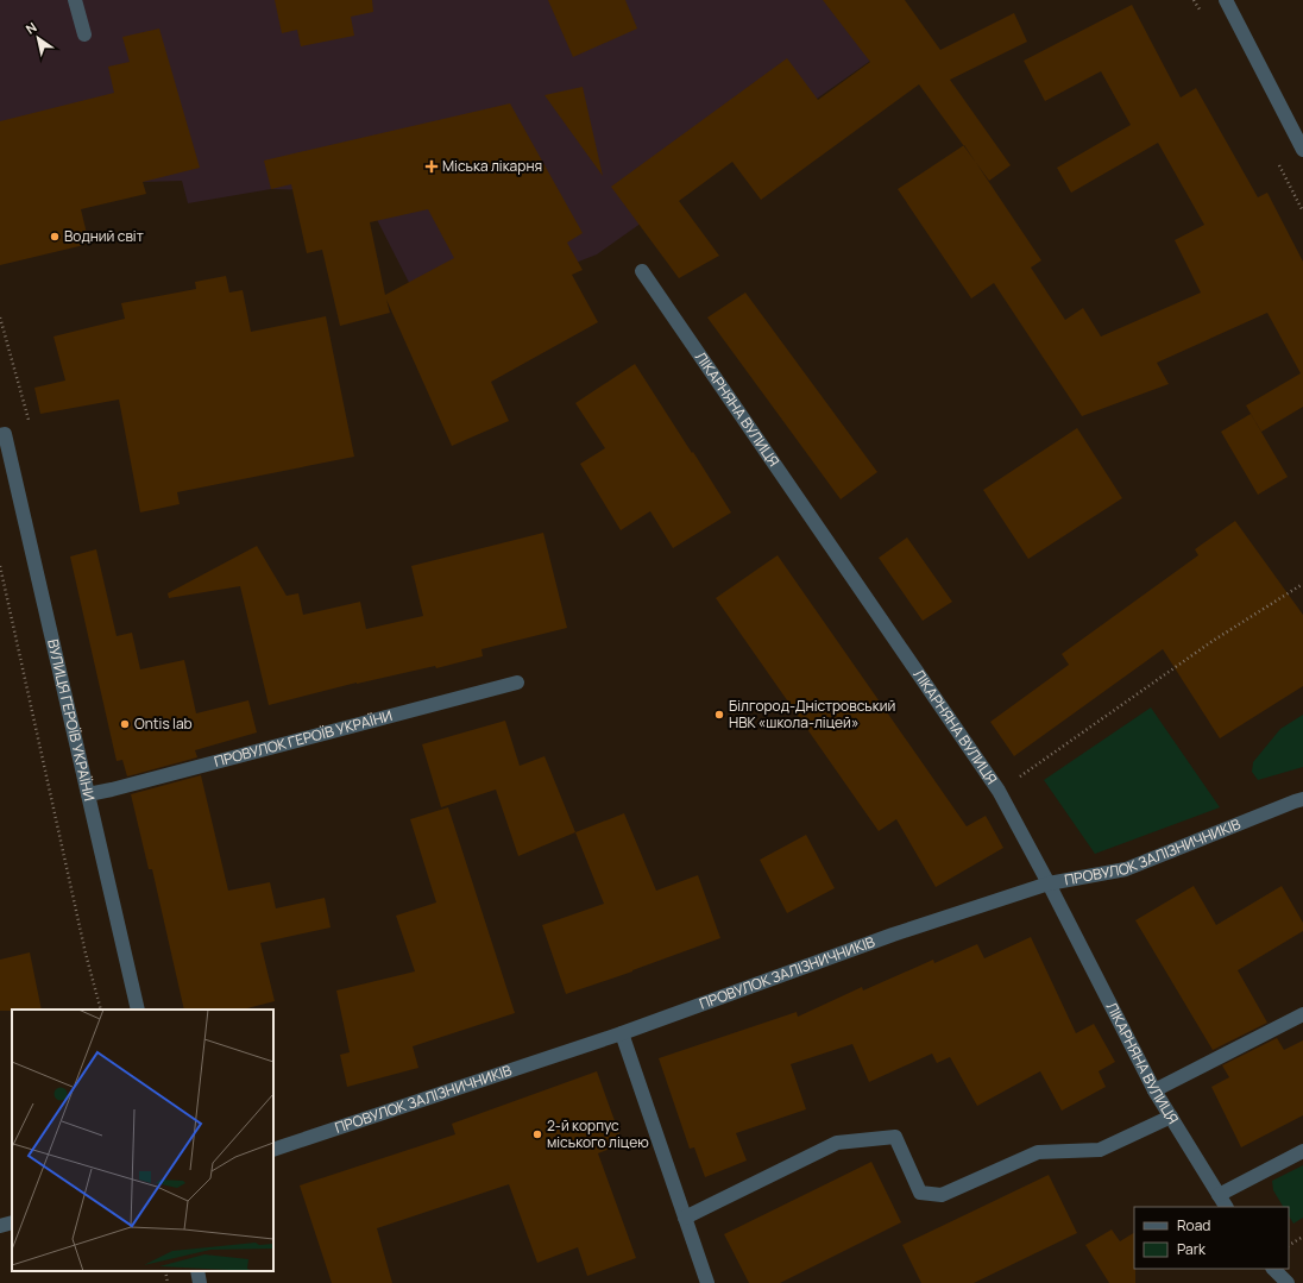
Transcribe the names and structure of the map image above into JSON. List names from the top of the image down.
{
  "streets": {
    "street": [
      "ЛІКАРНЯНА ВУЛИЦЯ",
      "ВУЛИЦЯ ГЕРОЇВ УКРАЇНИ",
      "ПРОВУЛОК ГЕРОЇВ УКРАЇНИ",
      "ПРОВУЛОК ЗАЛІЗНИЧНИКІВ"
    ]
  },
  "crossings": [
    ["ЛІКАРНЯНА ВУЛИЦЯ", "ПРОВУЛОК ЗАЛІЗНИЧНИКІВ"],
    ["ВУЛИЦЯ ГЕРОЇВ УКРАЇНИ", "ПРОВУЛОК ГЕРОЇВ УКРАЇНИ"]
  ],
  "places": {
    "health": ["Міська лікарня"],
    "other": [
      "Водний світ",
      "Білгород-Дністровський НВК «школа-ліцей»",
      "Ontis lab",
      "2-й корпус міського ліцею"
    ]
  },
  "legend": ["Road", "Park"],
  "north": "top left"
}
